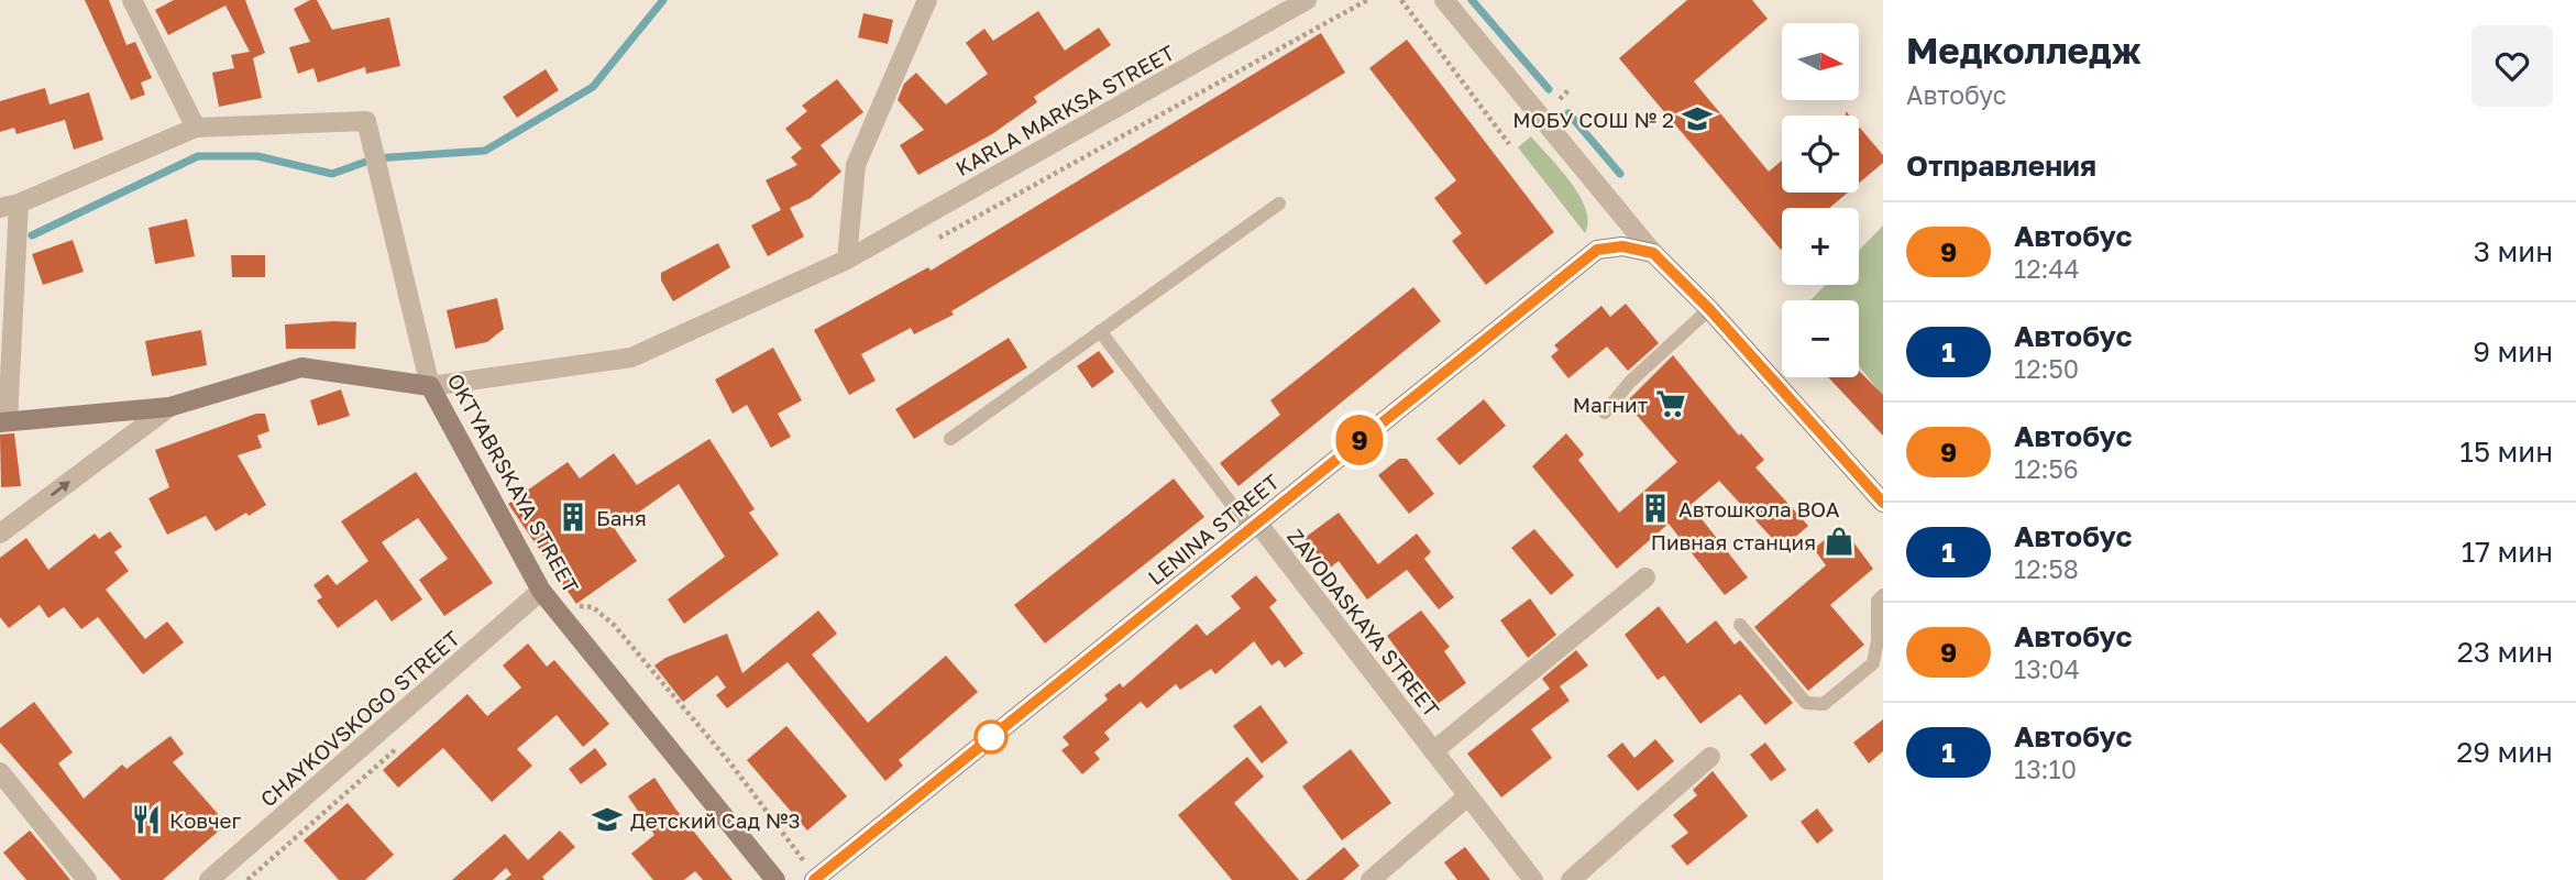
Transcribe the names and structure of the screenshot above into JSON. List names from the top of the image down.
{
  "streets": {
    "street": [
      "KARLA MARKSA STREET",
      "OKTYABRSKAYA STREET",
      "LENINA STREET",
      "ZAVODASKAYA STREET",
      "CHAYKOVSKOGO STREET"
    ]
  },
  "crossings": [
    ["KARLA MARKSA STREET", "OKTYABRSKAYA STREET"],
    ["OKTYABRSKAYA STREET", "CHAYKOVSKOGO STREET"],
    ["LENINA STREET", "ZAVODASKAYA STREET"]
  ],
  "places": {
    "school or university": ["МОБУ СОШ № 2", "Детский Сад №3"],
    "supermarket": ["Магнит"],
    "building": ["Автошкола ВОА", "Баня"],
    "shop": ["Пивная станция"],
    "restaurant": ["Ковчег"]
  },
  "lines": ["bus line 9"],
  "north": "right",
  "page": {
    "on_map": "9",
    "heading": [
      ["Медколледж", "Автобус"],
      "Отправления"
    ],
    "map_buttons": ["+", "−"],
    "list": [
      {
        "mark": "9",
        "name": "Автобус",
        "note": "12:44",
        "value": "3 мин"
      },
      {
        "mark": "1",
        "name": "Автобус",
        "note": "12:50",
        "value": "9 мин"
      },
      {
        "mark": "9",
        "name": "Автобус",
        "note": "12:56",
        "value": "15 мин"
      },
      {
        "mark": "1",
        "name": "Автобус",
        "note": "12:58",
        "value": "17 мин"
      },
      {
        "mark": "9",
        "name": "Автобус",
        "note": "13:04",
        "value": "23 мин"
      },
      {
        "mark": "1",
        "name": "Автобус",
        "note": "13:10",
        "value": "29 мин"
      }
    ]
  }
}
